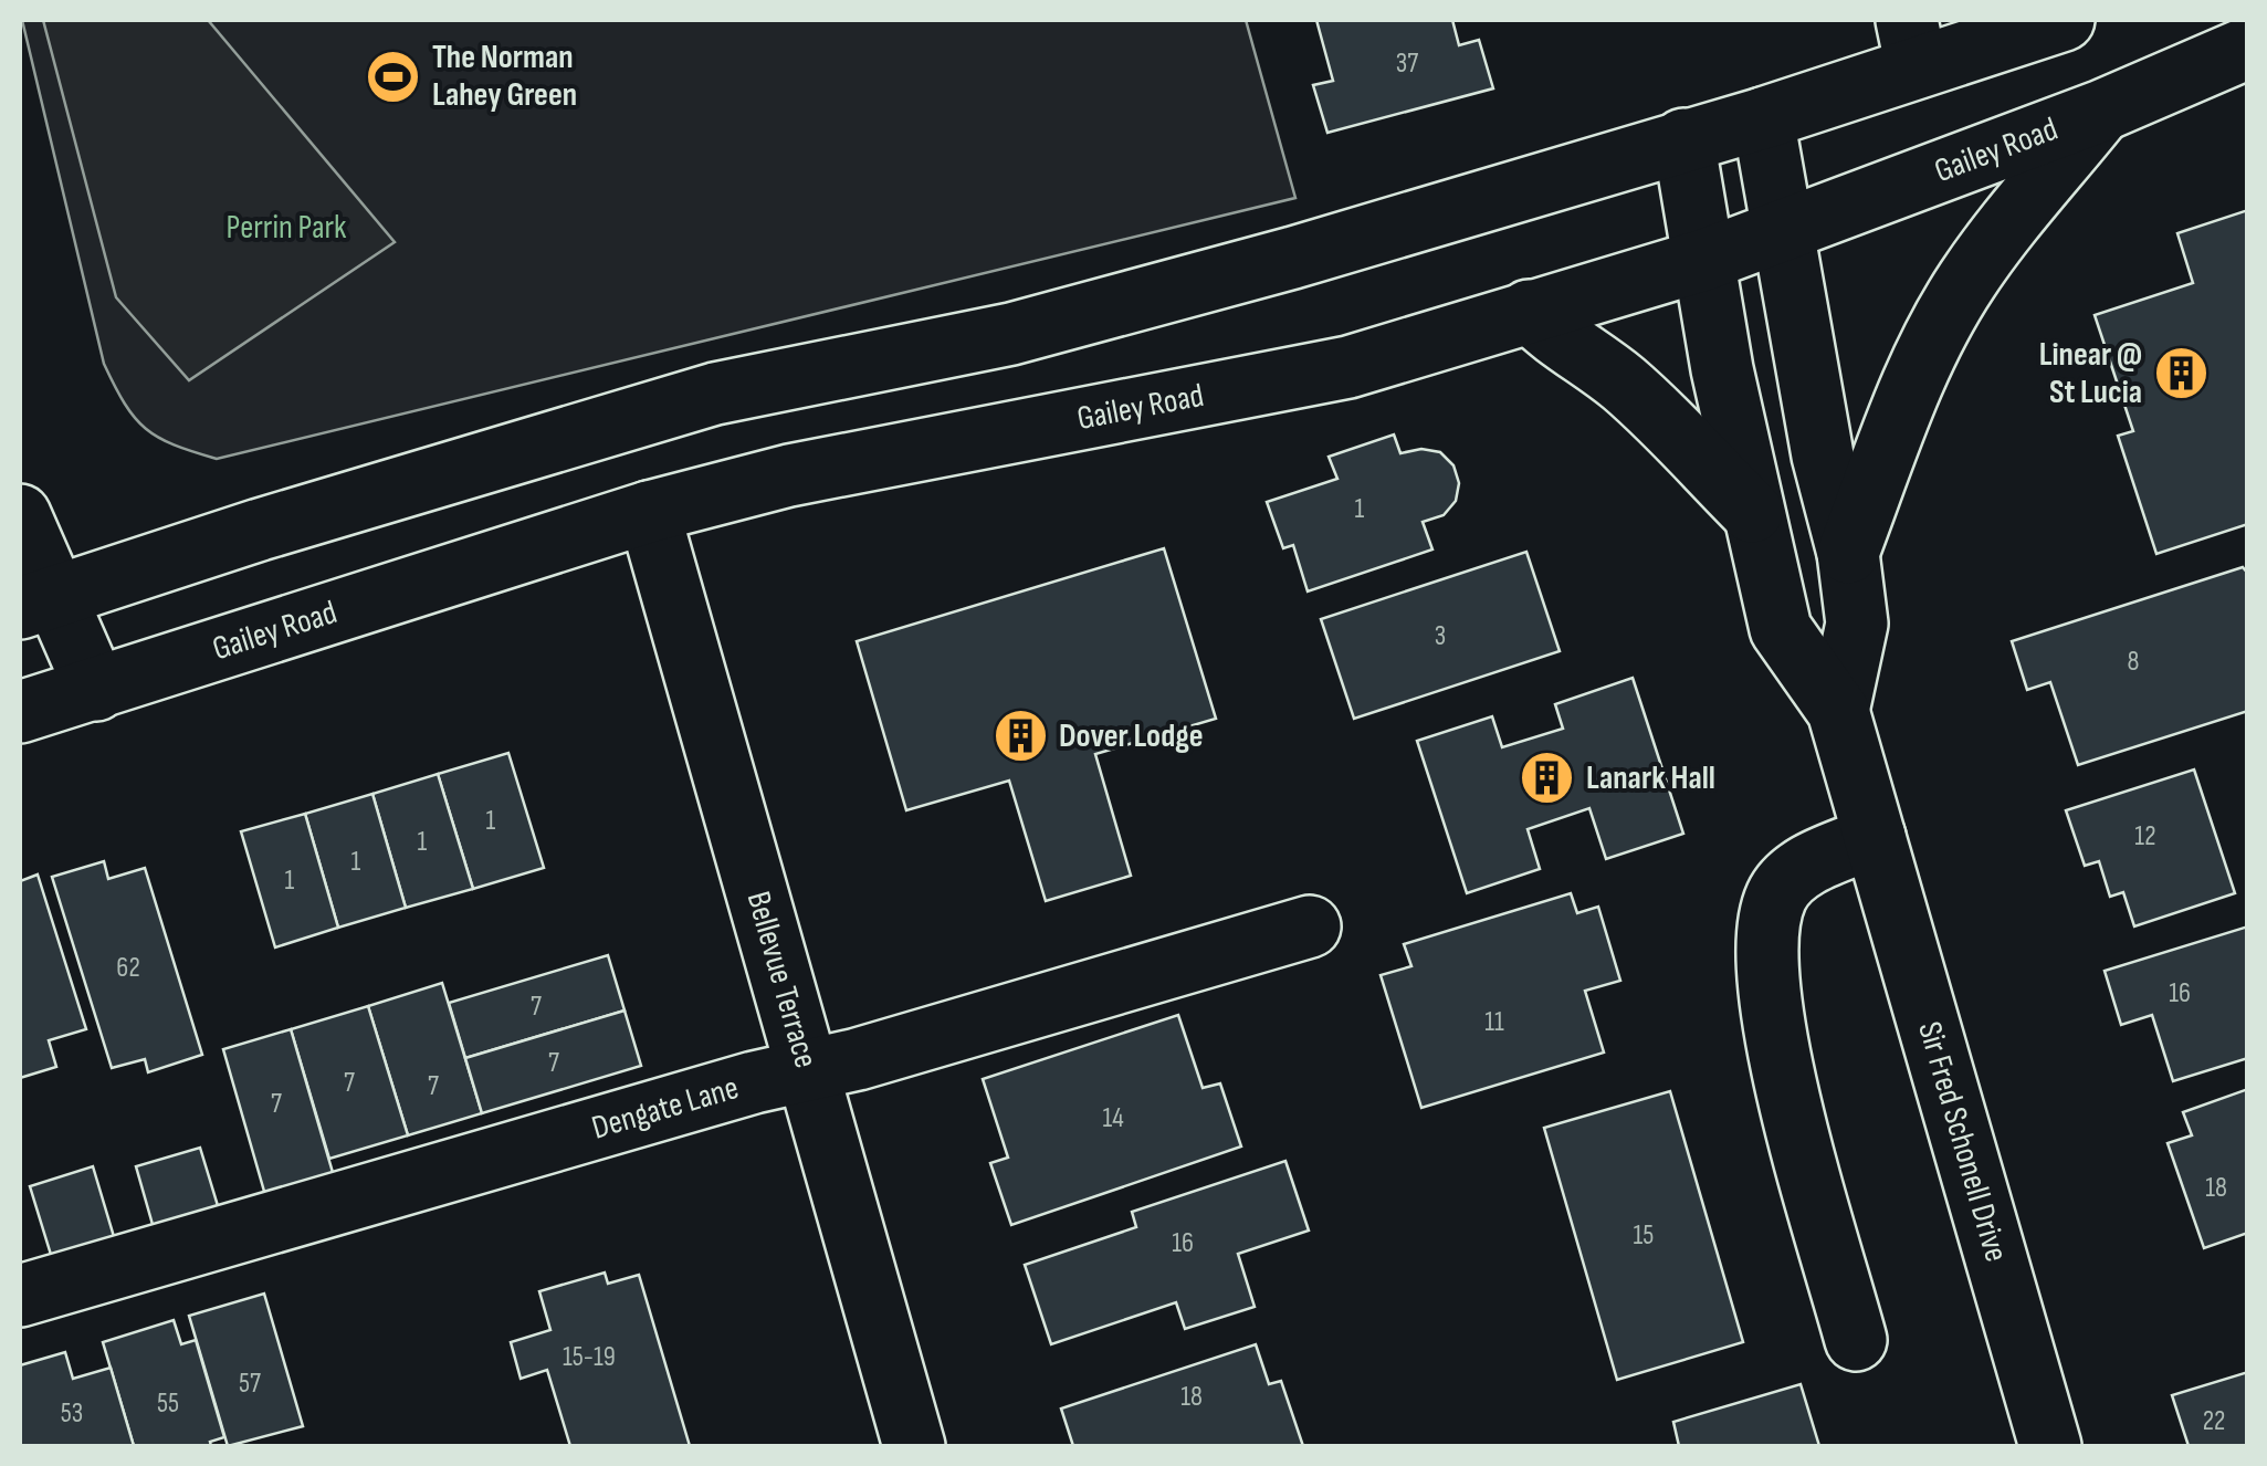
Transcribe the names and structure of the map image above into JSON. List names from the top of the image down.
{
  "streets": {
    "main road": [
      "Gailey Road",
      "Bellevue Terrace",
      "Dengate Lane",
      "Sir Fred Schonell Drive"
    ]
  },
  "crossings": [
    ["Gailey Road", "Bellevue Terrace"],
    ["Gailey Road", "Sir Fred Schonell Drive"],
    ["Bellevue Terrace", "Dengate Lane"]
  ],
  "parks": ["Perrin Park"],
  "places": {
    "sports": ["The Norman Lahey Green"],
    "building": ["Linear @ St Lucia", "Dover Lodge", "Lanark Hall"]
  },
  "house_numbers": [
    "37",
    "1",
    "3",
    "8",
    "1",
    "12",
    "1",
    "1",
    "1",
    "62",
    "16",
    "7",
    "11",
    "7",
    "7",
    "7",
    "7",
    "14",
    "18",
    "15",
    "16",
    "15-19",
    "57",
    "18",
    "55",
    "53",
    "22"
  ]
}
